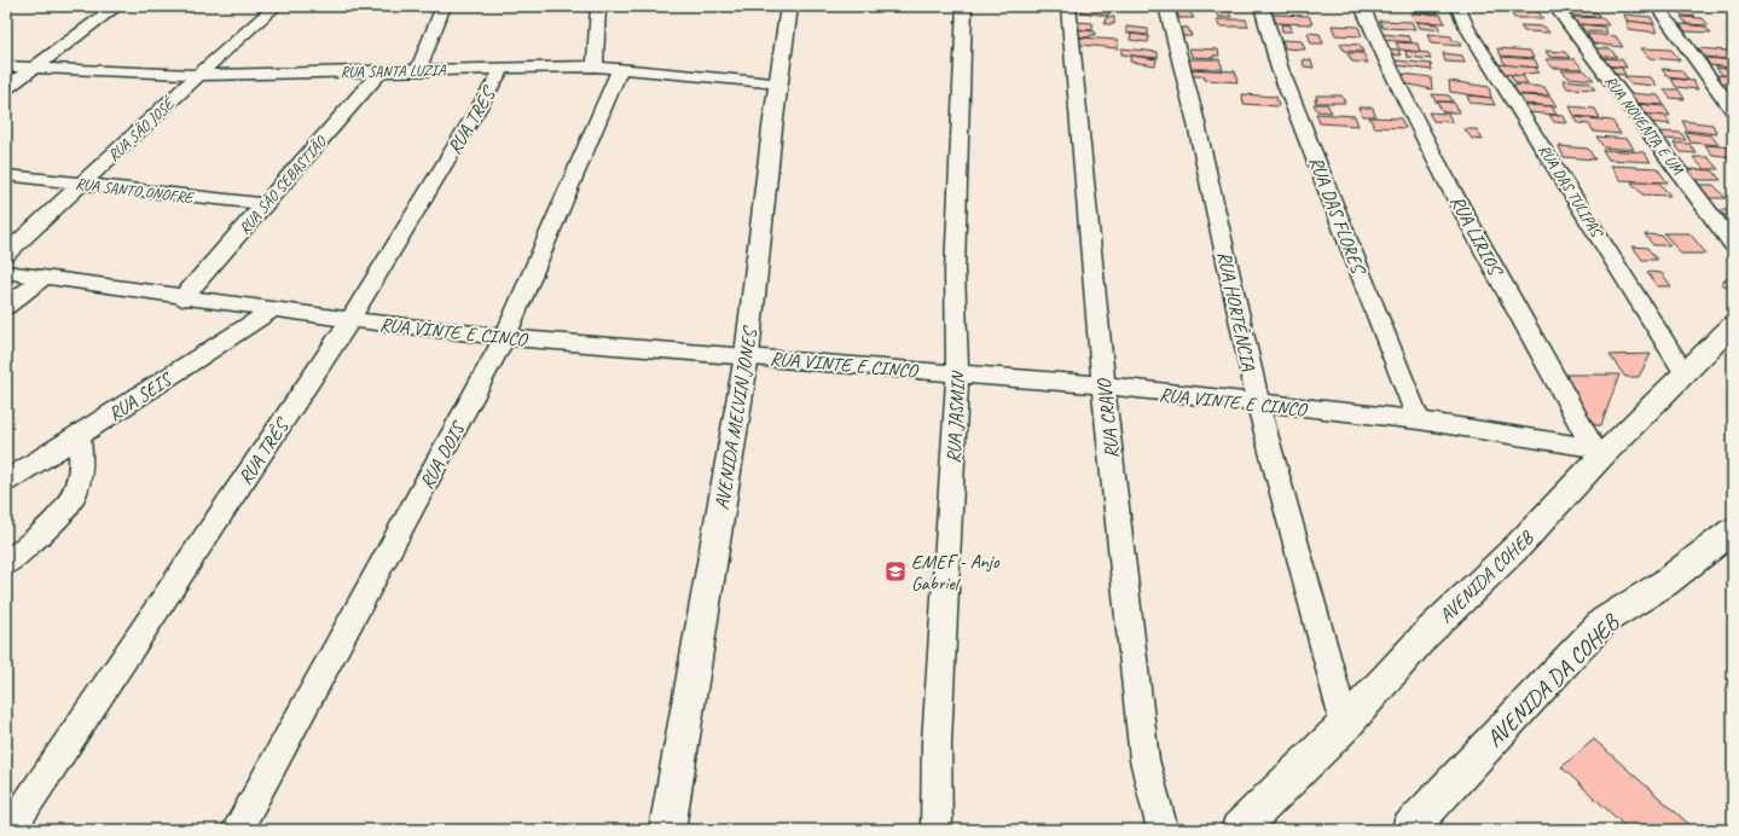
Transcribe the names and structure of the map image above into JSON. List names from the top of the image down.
{
  "streets": {
    "main road": ["AVENIDA MELVIN JONES", "AVENIDA COHEB", "AVENIDA DA COHEB"],
    "street": [
      "RUA SANTA LUZIA",
      "RUA TRÊS",
      "RUA NOVENTA E UM",
      "RUA SÃO JOSÉ",
      "RUA SÃO SEBASTIÃO",
      "RUA SANTO ONOFRE",
      "RUA DAS TULIPAS",
      "RUA DAS FLORES",
      "RUA LIRIOS",
      "RUA HORTÊNCIA",
      "RUA VINTE E CINCO",
      "RUA SEIS",
      "RUA JASMIN",
      "RUA CRAVO",
      "RUA DOIS"
    ]
  },
  "crossings": [
    ["RUA SANTA LUZIA", "RUA TRÊS"],
    ["RUA SANTA LUZIA", "RUA SÃO JOSÉ"],
    ["RUA SANTA LUZIA", "RUA SÃO SEBASTIÃO"],
    ["RUA SANTA LUZIA", "AVENIDA MELVIN JONES"],
    ["RUA SANTA LUZIA", "RUA DOIS"],
    ["RUA TRÊS", "RUA VINTE E CINCO"],
    ["RUA SÃO JOSÉ", "RUA SANTO ONOFRE"],
    ["RUA SÃO SEBASTIÃO", "RUA SANTO ONOFRE"],
    ["RUA SÃO SEBASTIÃO", "RUA VINTE E CINCO"],
    ["RUA DAS TULIPAS", "AVENIDA COHEB"],
    ["RUA DAS FLORES", "RUA VINTE E CINCO"],
    ["RUA LIRIOS", "RUA VINTE E CINCO"],
    ["RUA LIRIOS", "AVENIDA COHEB"],
    ["RUA HORTÊNCIA", "RUA VINTE E CINCO"],
    ["RUA HORTÊNCIA", "AVENIDA COHEB"],
    ["RUA VINTE E CINCO", "RUA SEIS"],
    ["RUA VINTE E CINCO", "RUA JASMIN"],
    ["RUA VINTE E CINCO", "AVENIDA MELVIN JONES"],
    ["RUA VINTE E CINCO", "RUA CRAVO"],
    ["RUA VINTE E CINCO", "RUA DOIS"],
    ["RUA VINTE E CINCO", "AVENIDA COHEB"]
  ],
  "places": {
    "school or university": ["EMEF - Anjo Gabriel"]
  }
}
